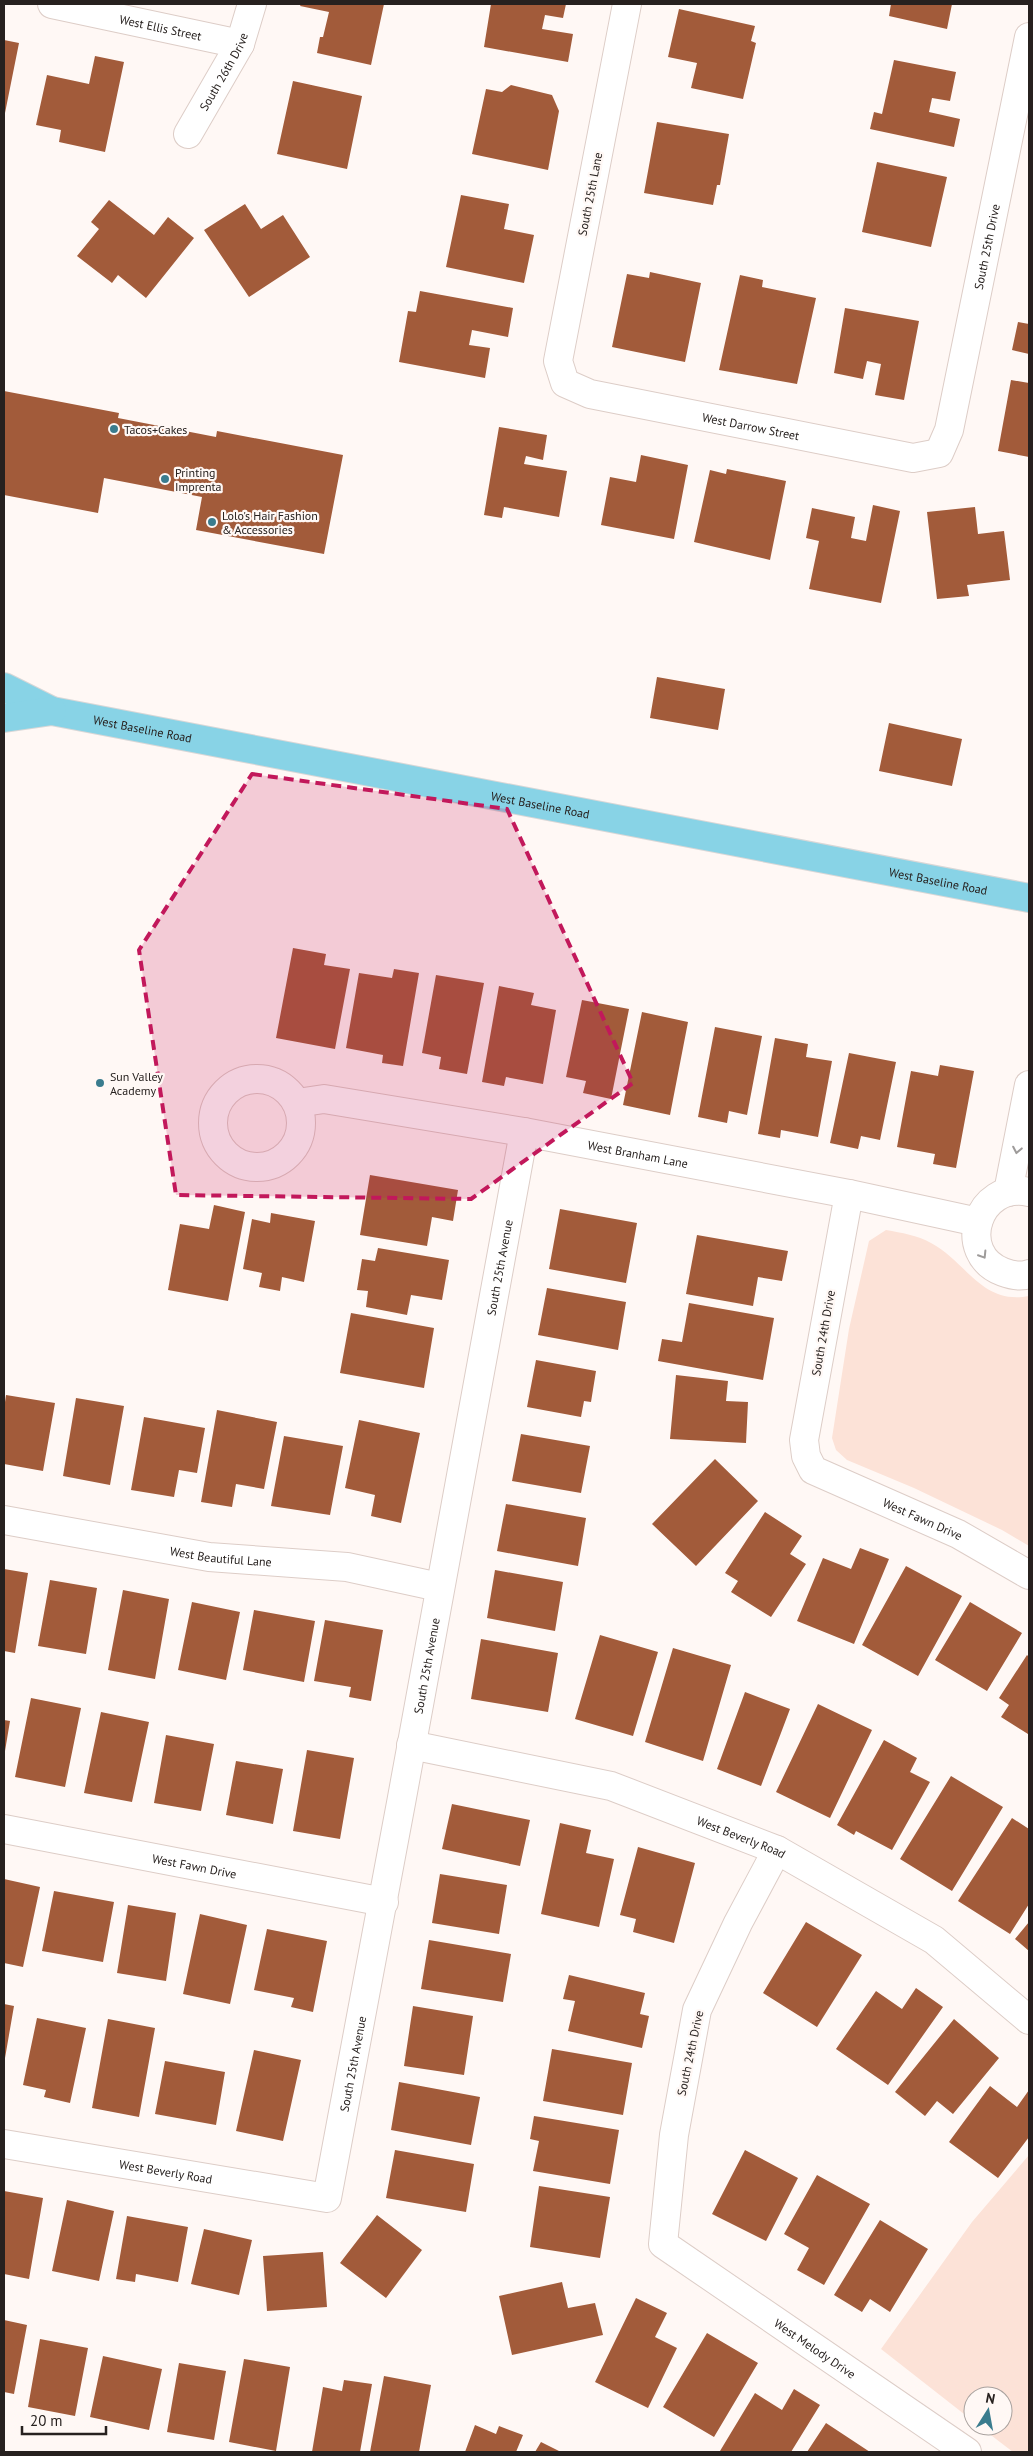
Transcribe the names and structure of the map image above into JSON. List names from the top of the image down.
{
  "streets": {
    "main road": ["West Baseline Road"],
    "street": [
      "West Ellis Street",
      "South 26th Drive",
      "South 25th Lane",
      "South 25th Drive",
      "West Darrow Street",
      "West Branham Lane",
      "South 25th Avenue",
      "South 24th Drive",
      "West Fawn Drive",
      "West Beautiful Lane",
      "West Beverly Road",
      "West Melody Drive"
    ]
  },
  "crossings": [
    ["West Ellis Street", "South 26th Drive"],
    ["South 25th Lane", "West Darrow Street"],
    ["South 25th Drive", "West Darrow Street"],
    ["West Branham Lane", "South 25th Avenue"],
    ["West Branham Lane", "South 24th Drive"],
    ["South 25th Avenue", "West Fawn Drive"],
    ["South 25th Avenue", "West Beautiful Lane"],
    ["South 25th Avenue", "West Beverly Road"],
    ["South 24th Drive", "West Fawn Drive"],
    ["South 24th Drive", "West Beverly Road"],
    ["South 24th Drive", "West Melody Drive"]
  ],
  "places": [
    "Tacos+Cakes",
    "Printing Imprenta",
    "Lolo's Hair Fashion & Accessories",
    "Sun Valley Academy"
  ],
  "scale_bar": "20 m",
  "north": "top"
}
